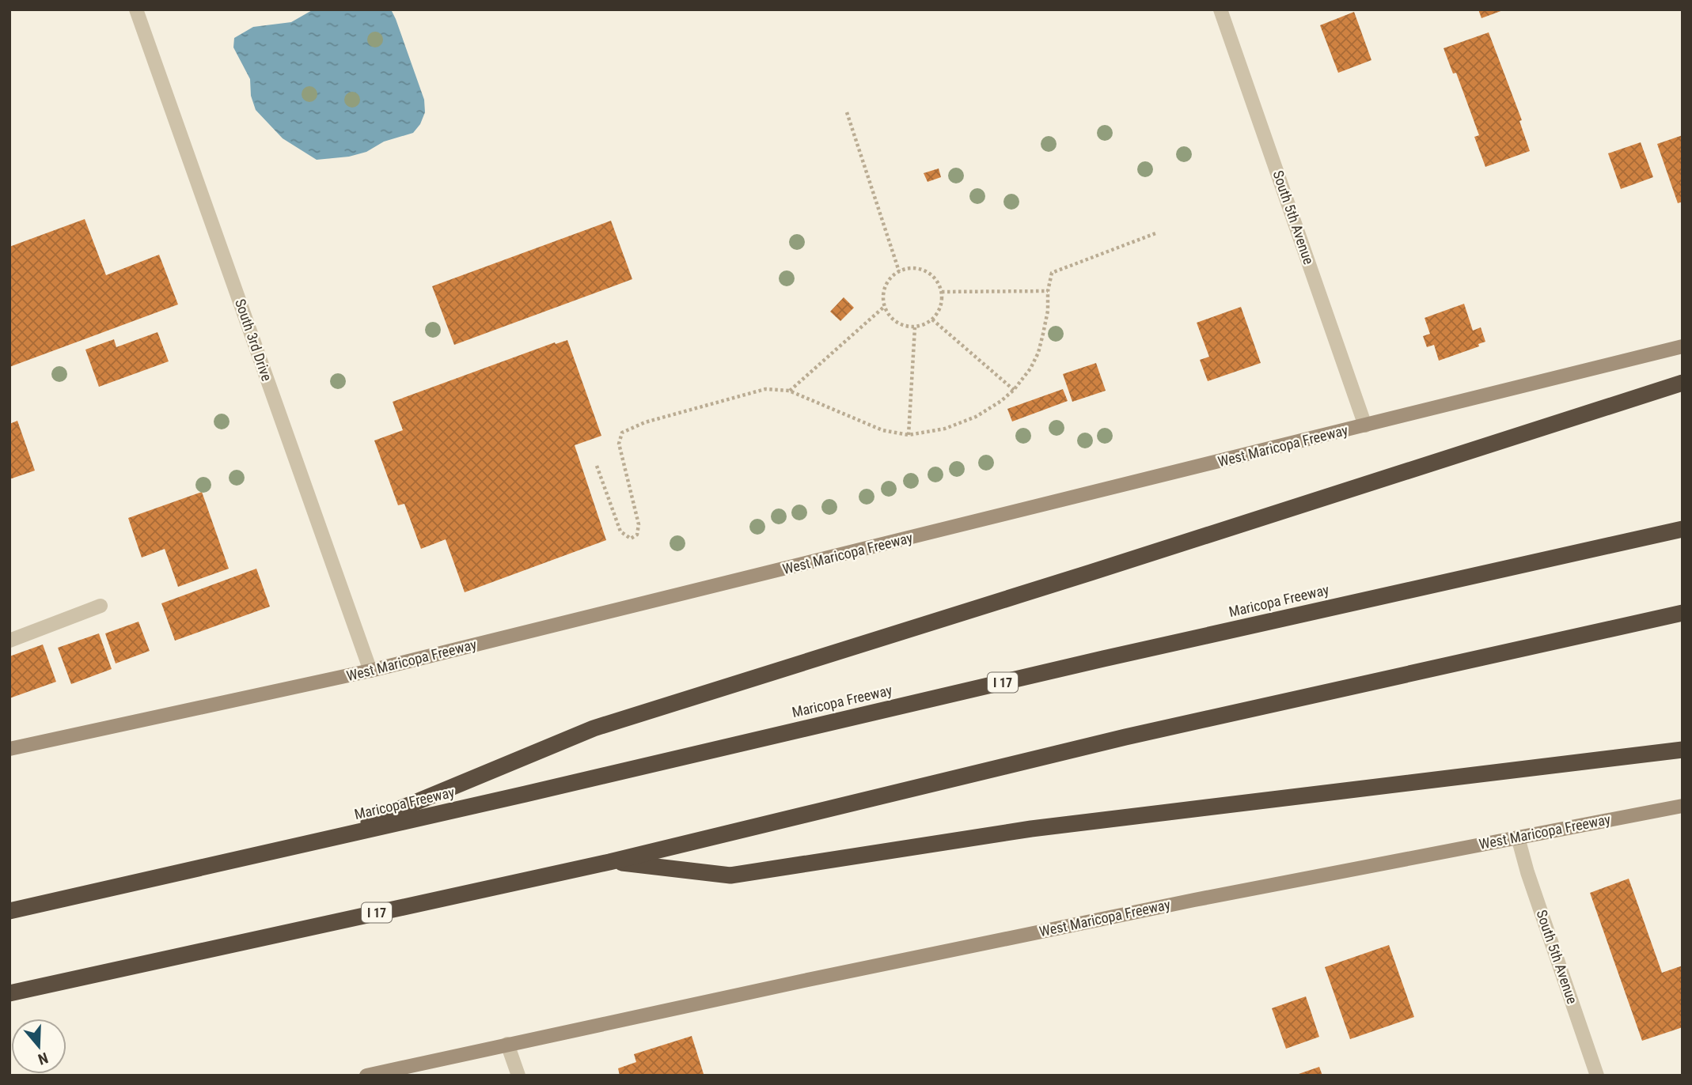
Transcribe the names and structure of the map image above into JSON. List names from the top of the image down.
{
  "streets": {
    "highway": ["Maricopa Freeway", "I 17"],
    "main road": ["West Maricopa Freeway"],
    "street": ["South 5th Avenue", "South 3rd Drive"]
  },
  "crossings": [
    ["South 5th Avenue", "West Maricopa Freeway"],
    ["South 3rd Drive", "West Maricopa Freeway"]
  ],
  "north": "bottom"
}
